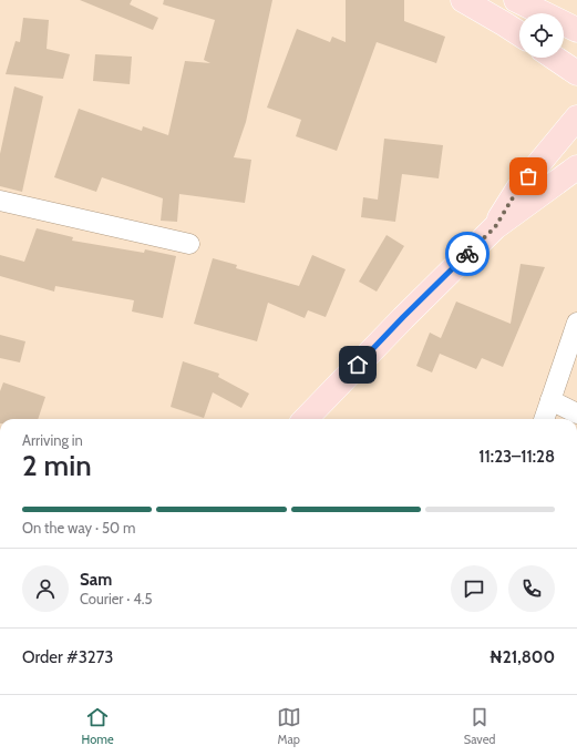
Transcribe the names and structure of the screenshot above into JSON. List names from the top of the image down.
{
  "page": {
    "heading": ["2 min", "Arriving in", "11:23–11:28"],
    "panel": [
      "Sam",
      "Courier · 4.5",
      "Order #3273",
      "₦21,800"
    ],
    "bar": "On the way · 50 m",
    "tabs": ["Home", "Map", "Saved"]
  }
}
